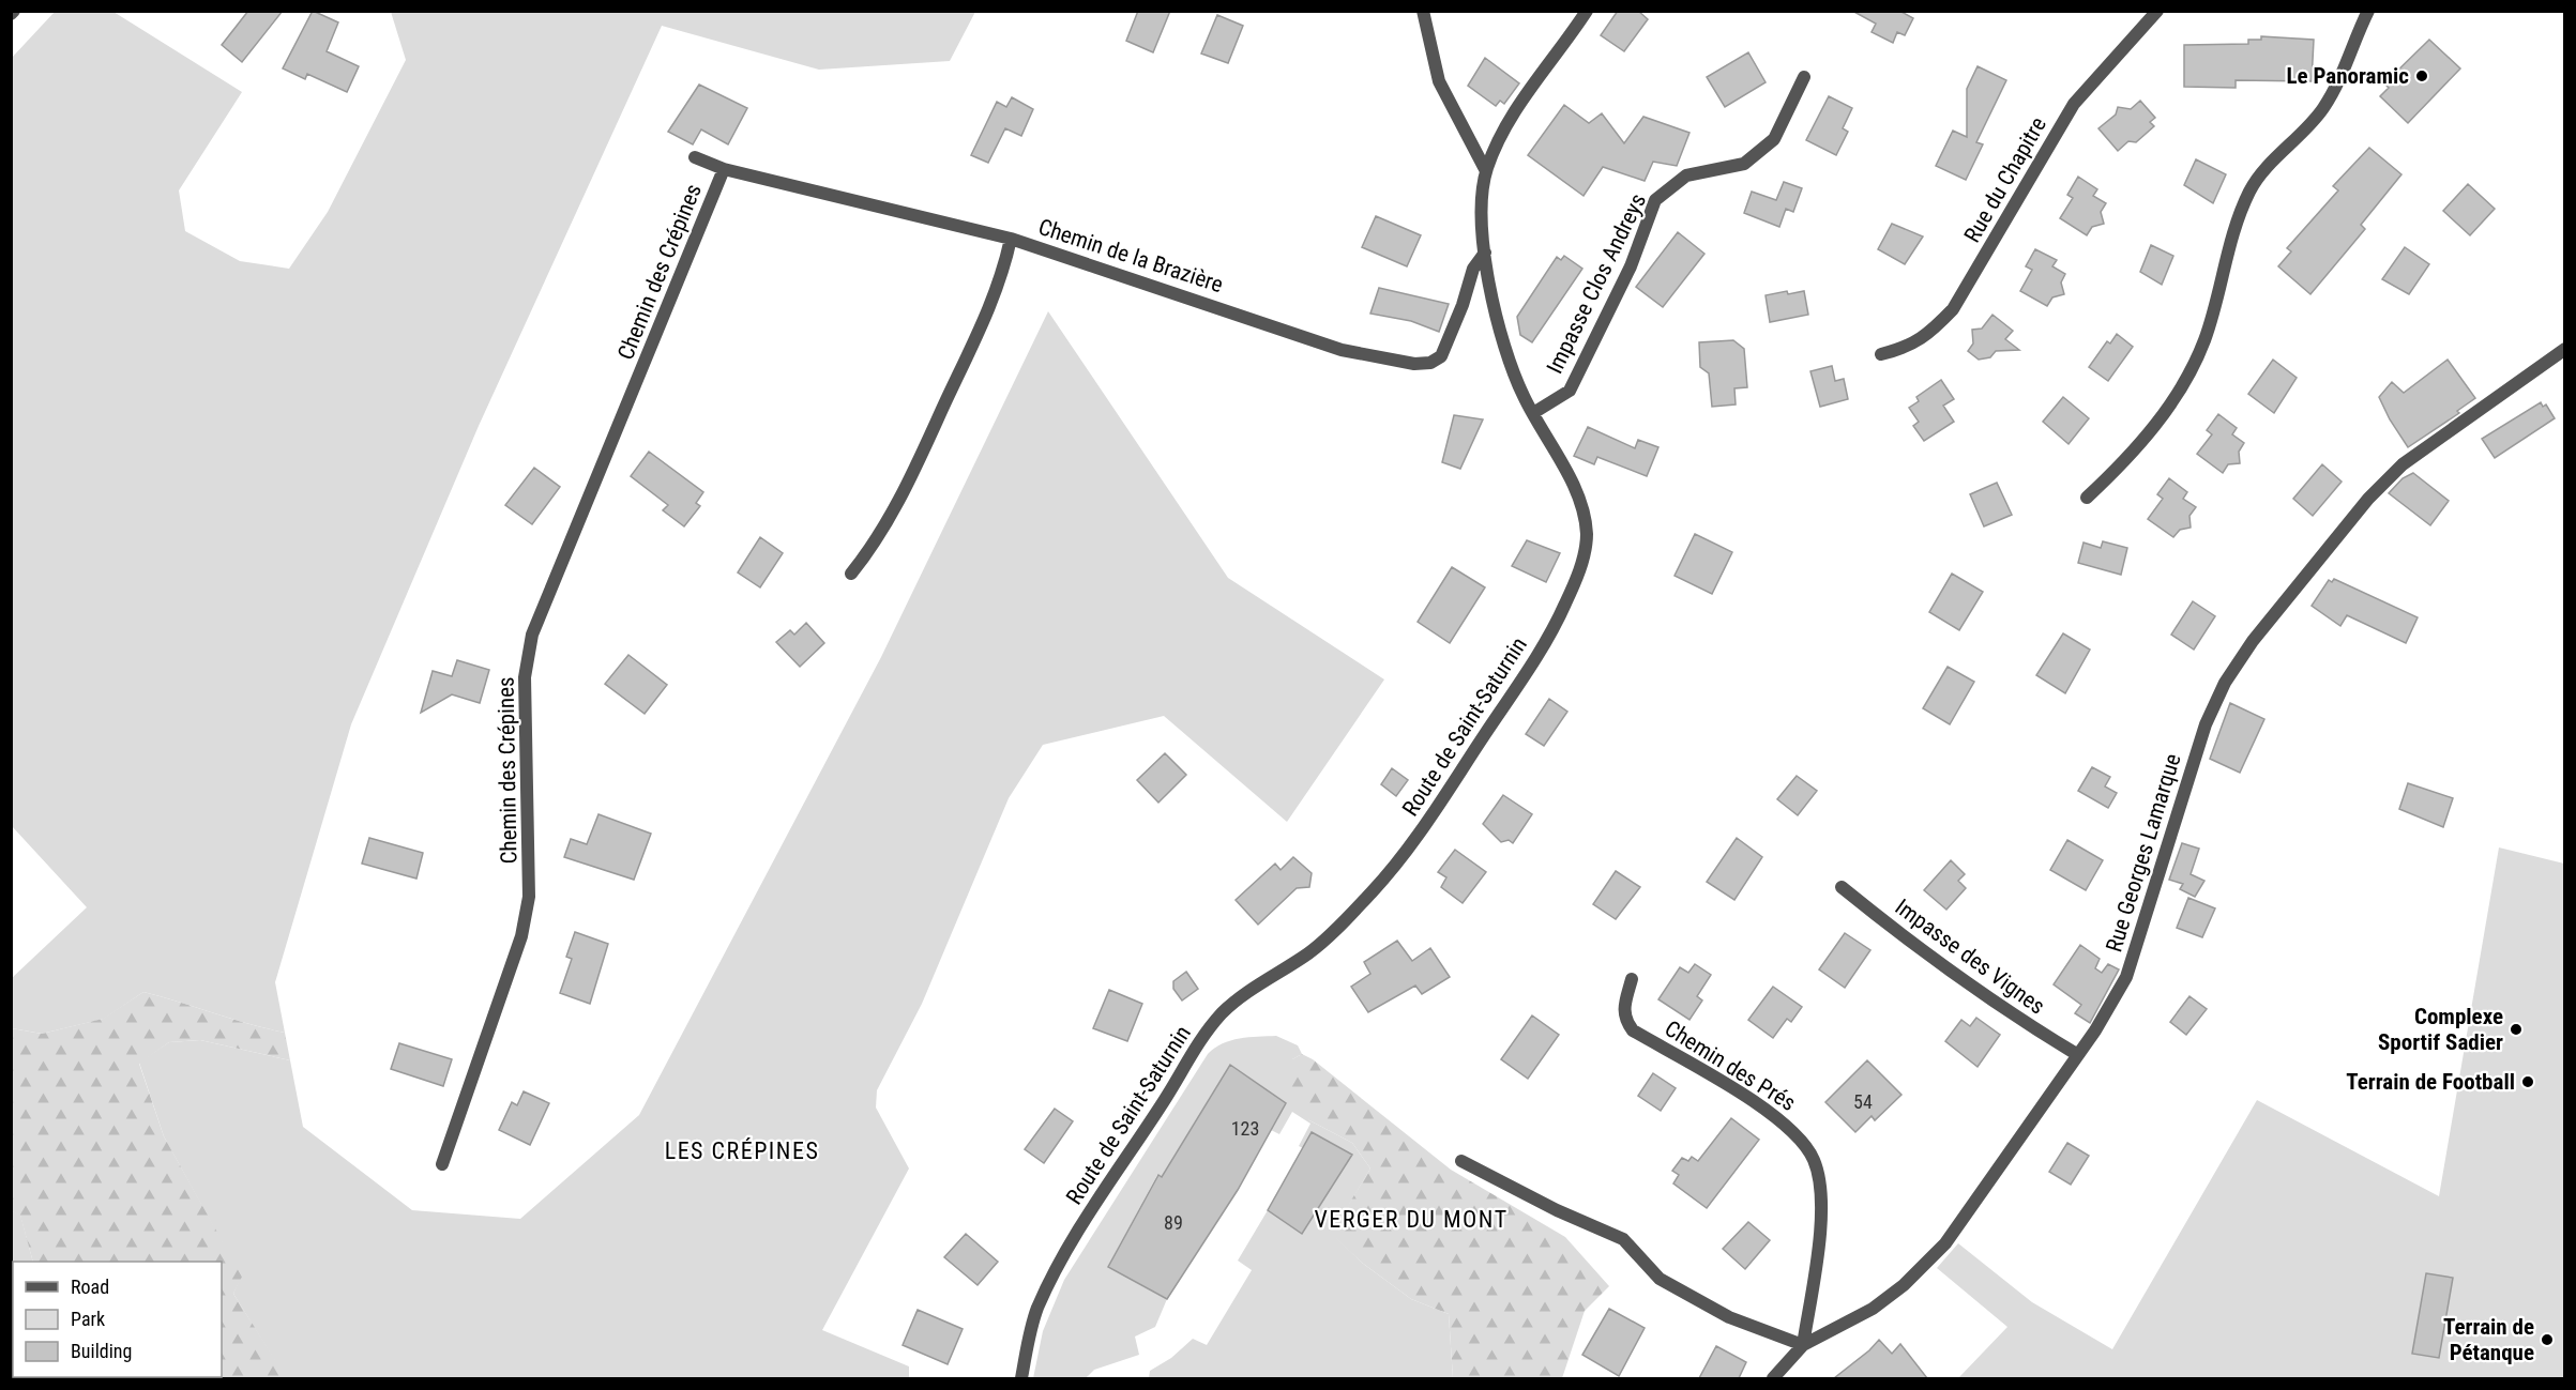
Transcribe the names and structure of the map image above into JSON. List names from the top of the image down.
{
  "streets": {
    "street": [
      "Rue du Chapitre",
      "Chemin de la Brazière",
      "Chemin des Crépines",
      "Impasse Clos Andreys",
      "Route de Saint-Saturnin",
      "Rue Georges Lamarque",
      "Impasse des Vignes",
      "Chemin des Prés"
    ]
  },
  "crossings": [
    ["Chemin de la Brazière", "Chemin des Crépines"],
    ["Chemin de la Brazière", "Route de Saint-Saturnin"],
    ["Impasse Clos Andreys", "Route de Saint-Saturnin"],
    ["Rue Georges Lamarque", "Impasse des Vignes"],
    ["Rue Georges Lamarque", "Chemin des Prés"]
  ],
  "districts": ["LES CRÉPINES", "VERGER DU MONT"],
  "places": [
    "Le Panoramic",
    "Complexe Sportif Sadier",
    "Terrain de Football",
    "Terrain de Pétanque"
  ],
  "house_numbers": ["54", "123", "89"],
  "legend": ["Road", "Park", "Building"]
}
